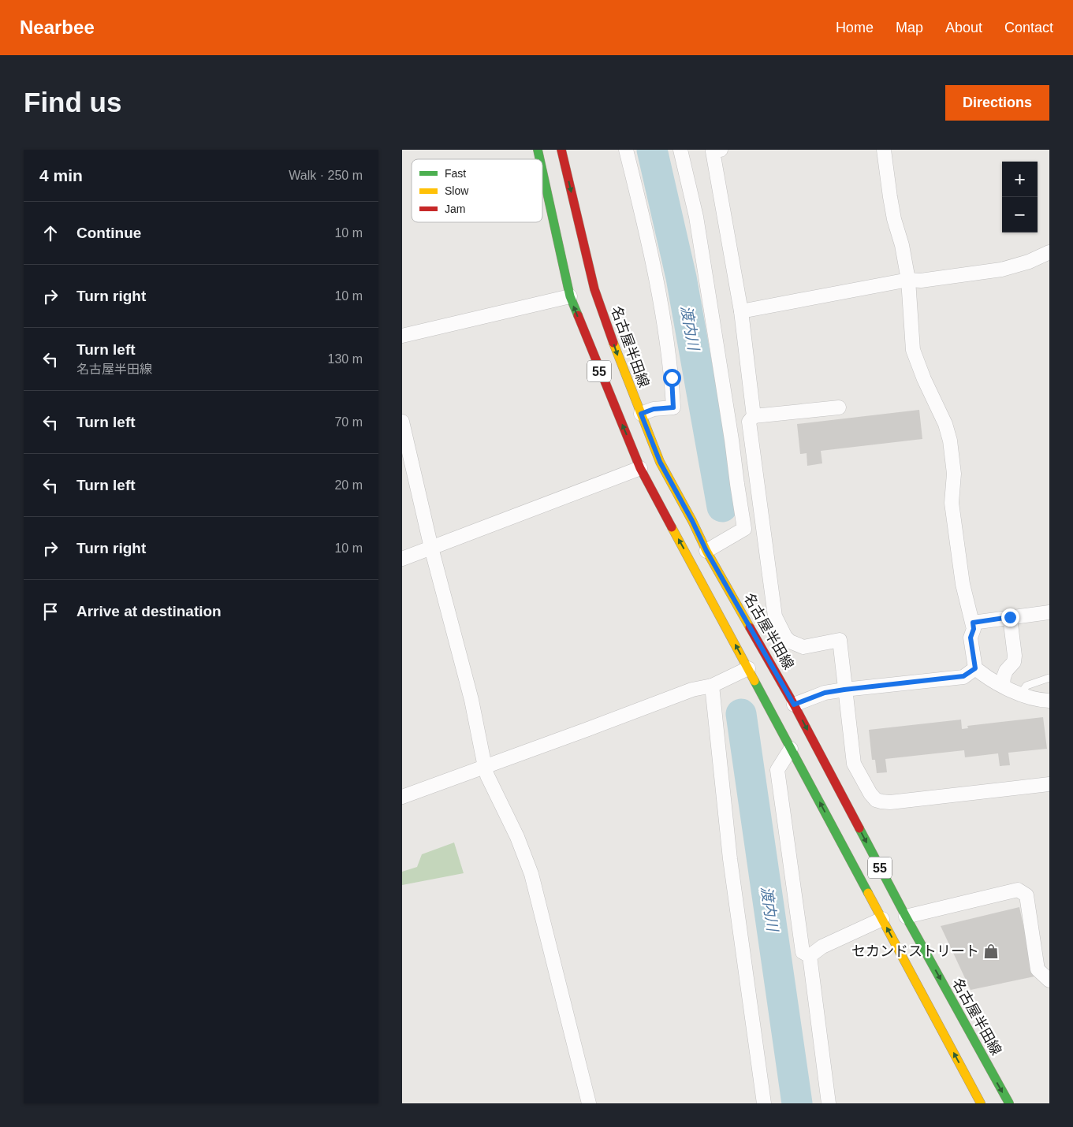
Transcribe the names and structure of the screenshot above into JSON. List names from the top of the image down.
{
  "streets": {
    "main road": ["名古屋半田線", "55"]
  },
  "water": ["渡内川"],
  "places": {
    "shop": ["セカンドストリート"]
  },
  "legend": ["Fast", "Slow", "Jam"],
  "page": {
    "header": "Nearbee",
    "nav": [
      "Home",
      "Map",
      "About",
      "Contact"
    ],
    "buttons": "Directions",
    "title": "Find us",
    "heading": ["4 min", "Walk · 250 m"],
    "map_buttons": ["+", "−"],
    "list": [
      ["Continue", "10 m"],
      ["Turn right", "10 m"],
      ["Turn left", "名古屋半田線", "130 m"],
      ["Turn left", "70 m"],
      ["Turn left", "20 m"],
      ["Turn right", "10 m"],
      "Arrive at destination"
    ]
  }
}
